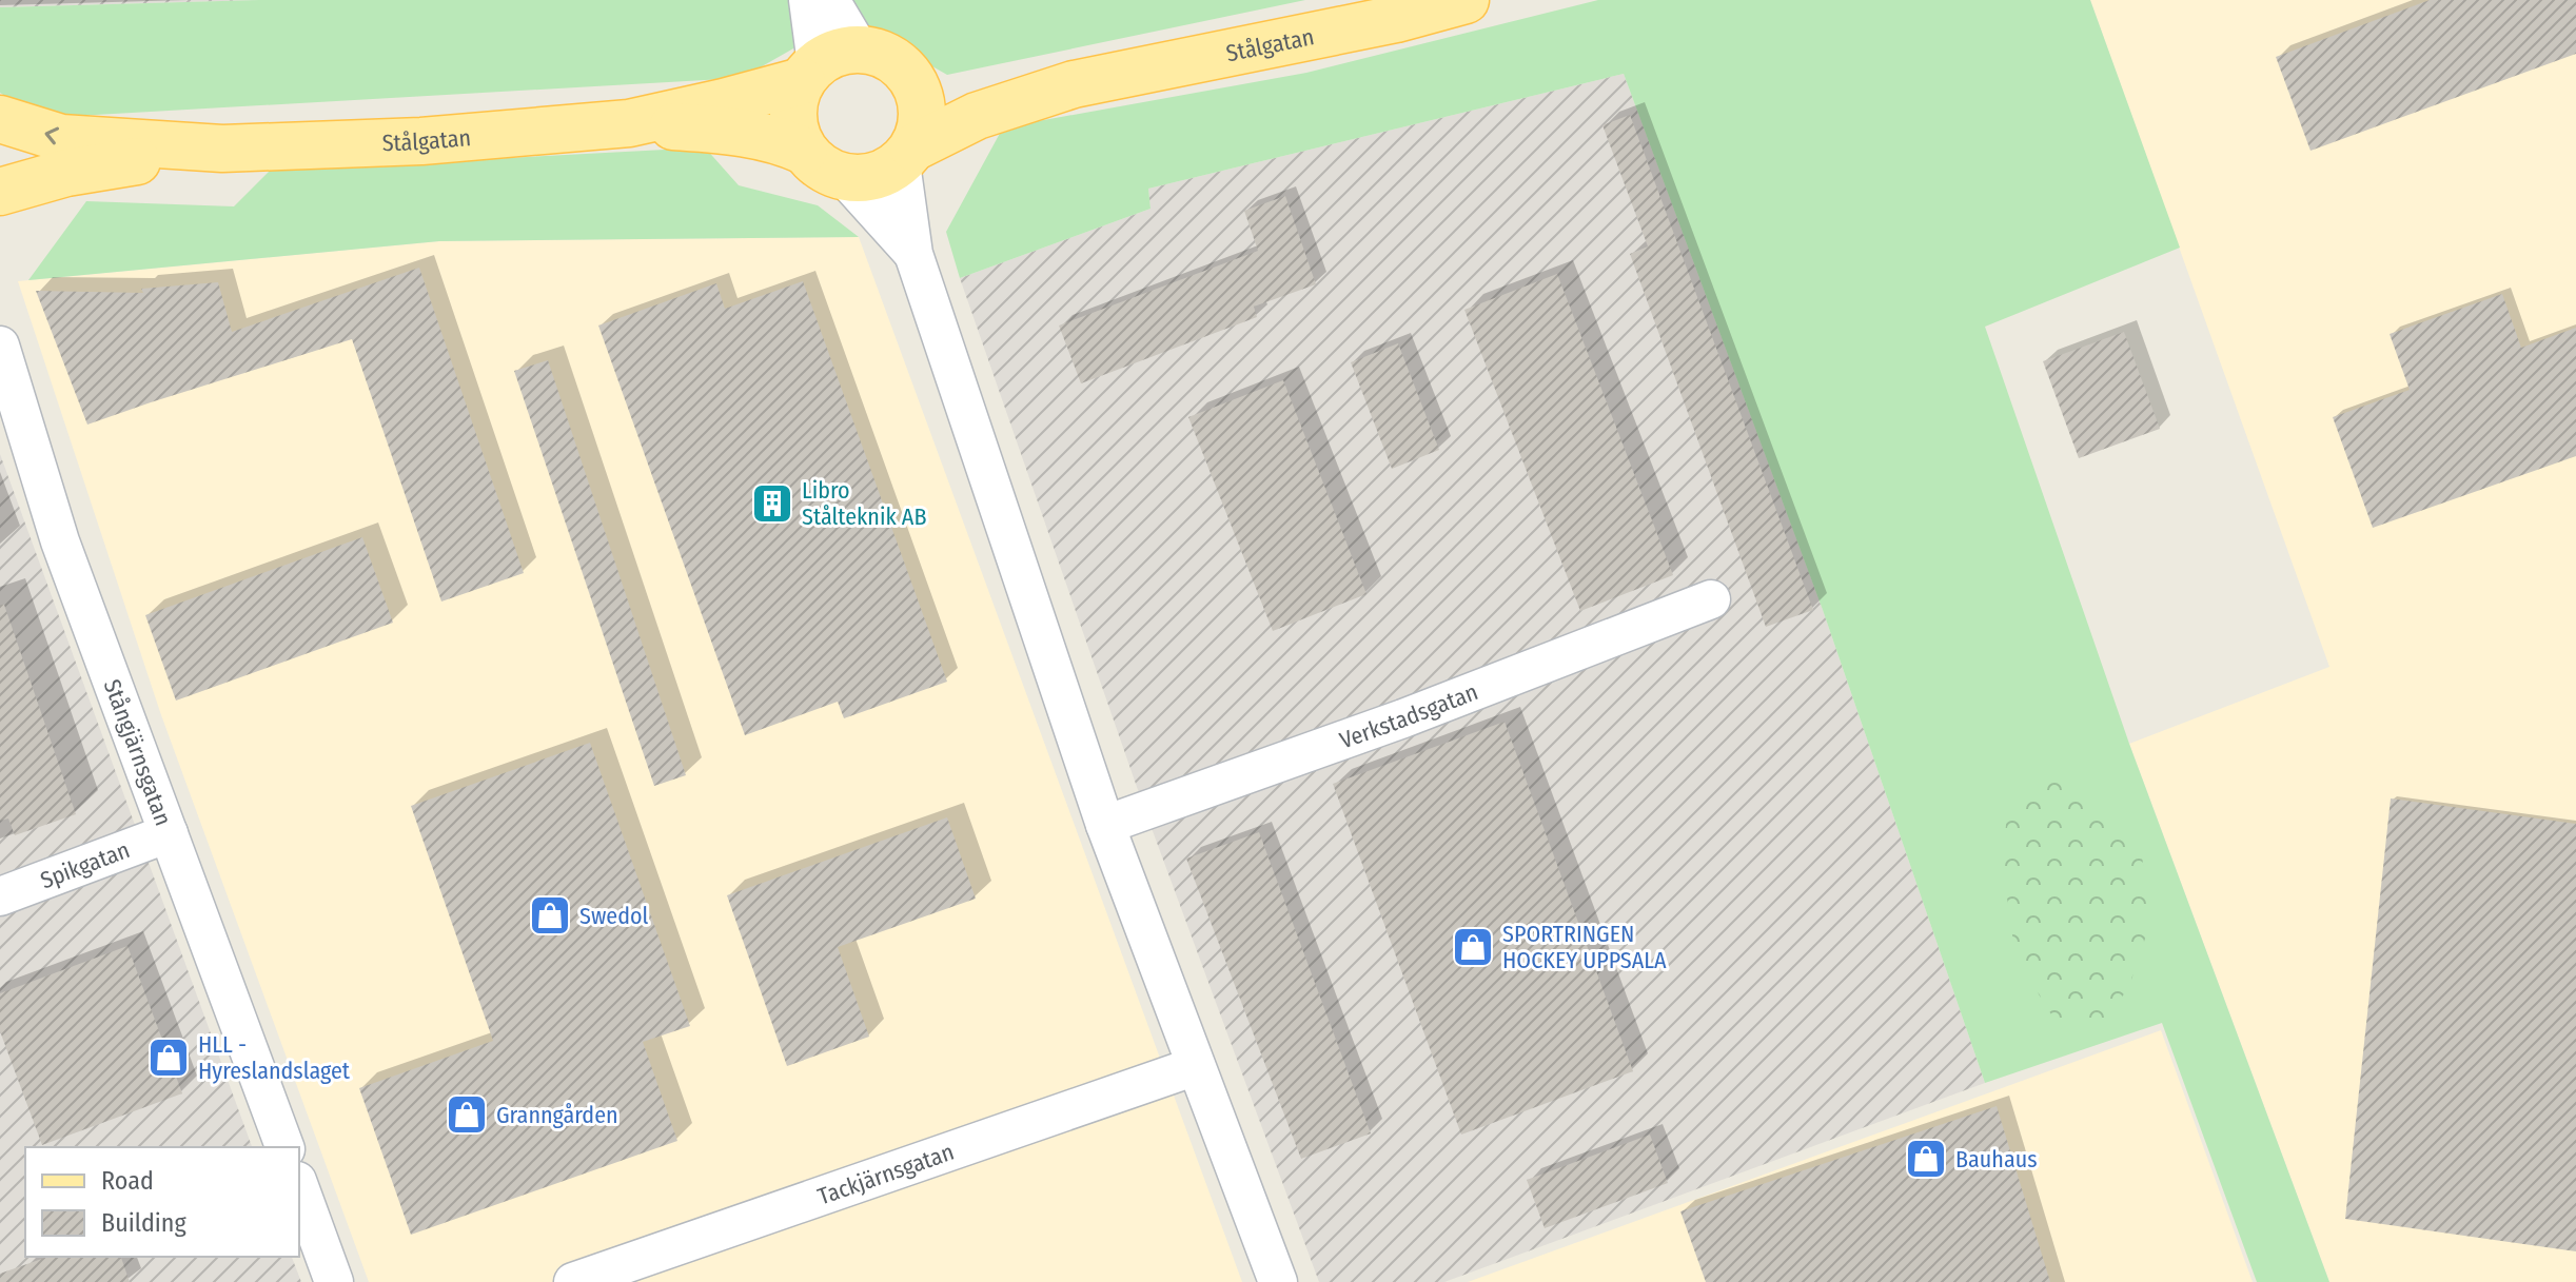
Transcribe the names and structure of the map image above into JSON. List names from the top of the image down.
{
  "streets": {
    "main road": ["Stålgatan"],
    "street": [
      "Verkstadsgatan",
      "Stångjärnsgatan",
      "Spikgatan",
      "Tackjärnsgatan"
    ]
  },
  "crossings": [
    ["Stångjärnsgatan", "Spikgatan"]
  ],
  "places": {
    "building": ["Libro Stålteknik AB"],
    "shop": [
      "Swedol",
      "SPORTRINGEN HOCKEY UPPSALA",
      "HLL - Hyreslandslaget",
      "Granngården",
      "Bauhaus"
    ]
  },
  "legend": ["Road", "Building"]
}
